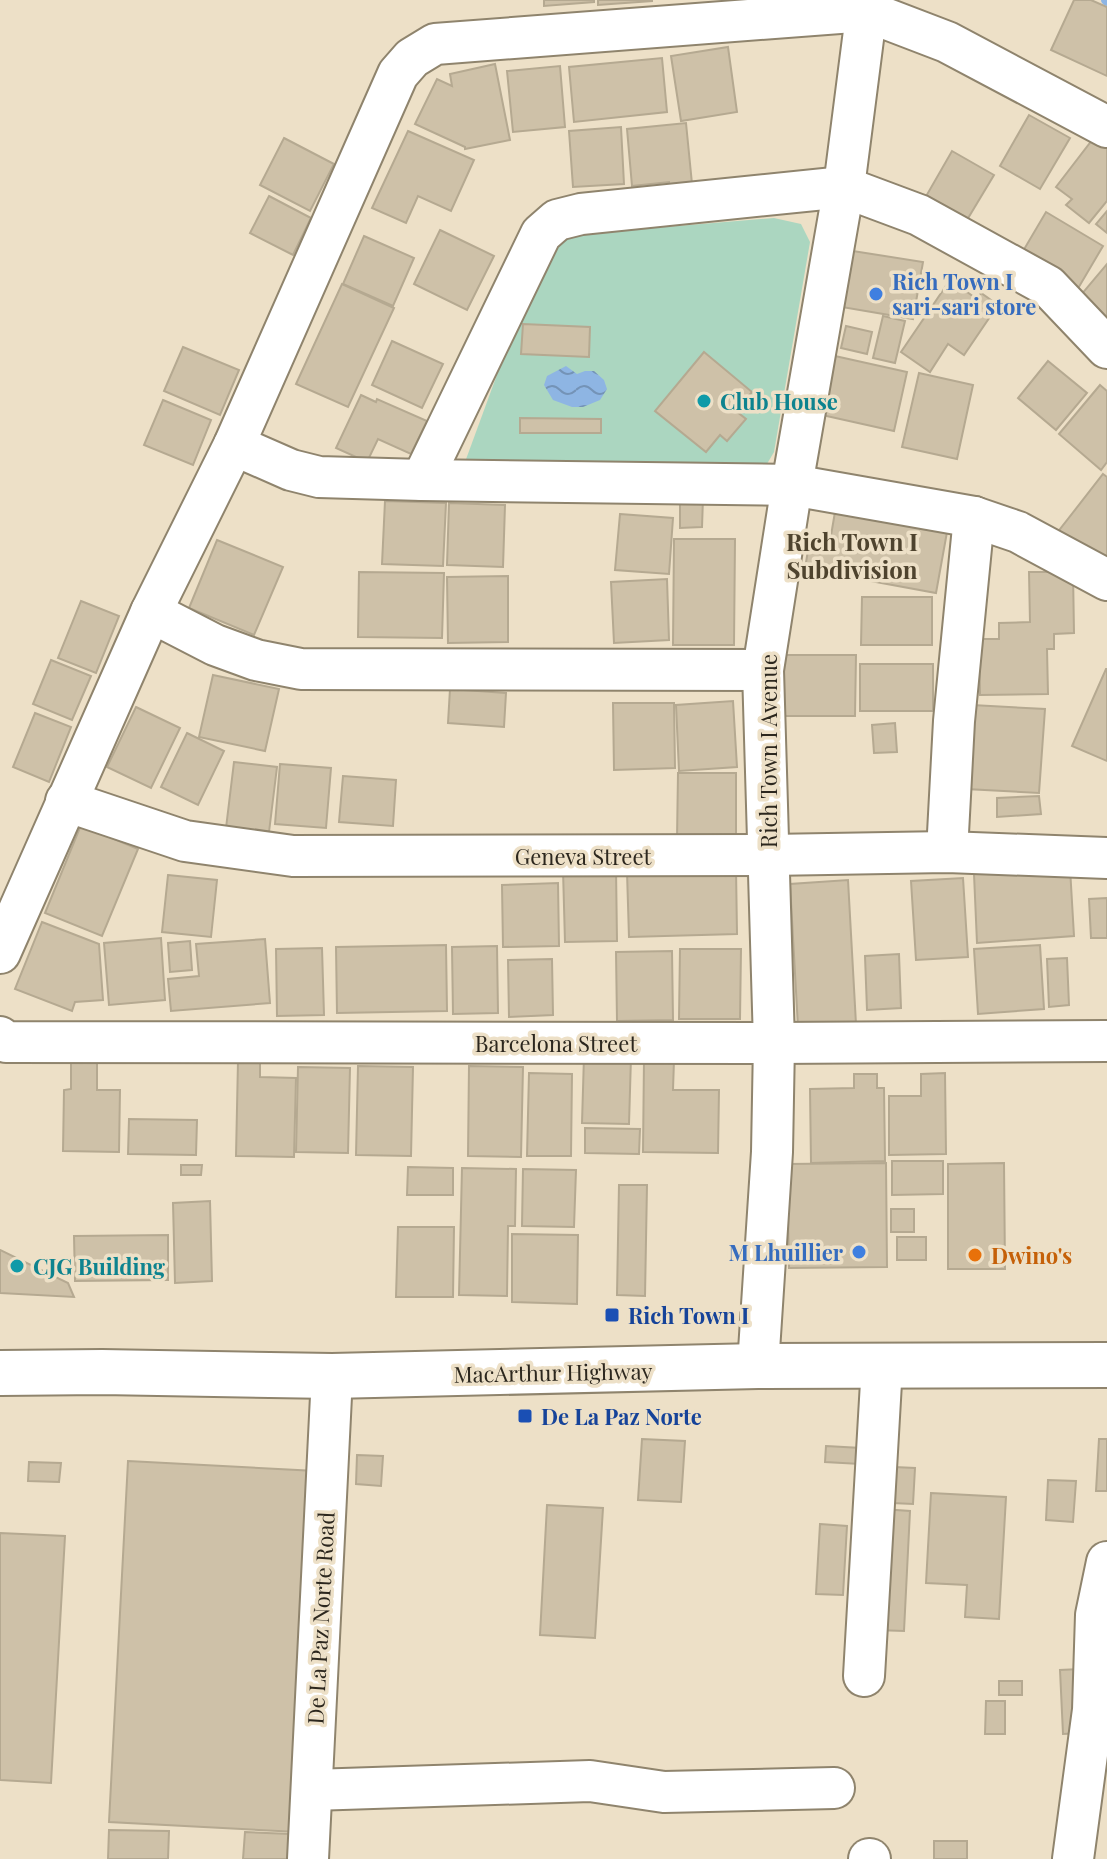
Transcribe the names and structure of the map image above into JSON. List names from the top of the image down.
{
  "streets": {
    "highway": ["MacArthur Highway"],
    "street": [
      "Rich Town I Avenue",
      "Geneva Street",
      "Barcelona Street",
      "De La Paz Norte Road"
    ]
  },
  "crossings": [
    ["Rich Town I Avenue", "Geneva Street"],
    ["Rich Town I Avenue", "Barcelona Street"],
    ["Rich Town I Avenue", "MacArthur Highway"],
    ["MacArthur Highway", "De La Paz Norte Road"]
  ],
  "districts": ["Rich Town I Subdivision"],
  "places": {
    "other": [
      "Rich Town I sari-sari store",
      "Club House",
      "M Lhuillier",
      "Dwino's",
      "CJG Building"
    ],
    "transit": ["Rich Town I", "De La Paz Norte"]
  }
}
